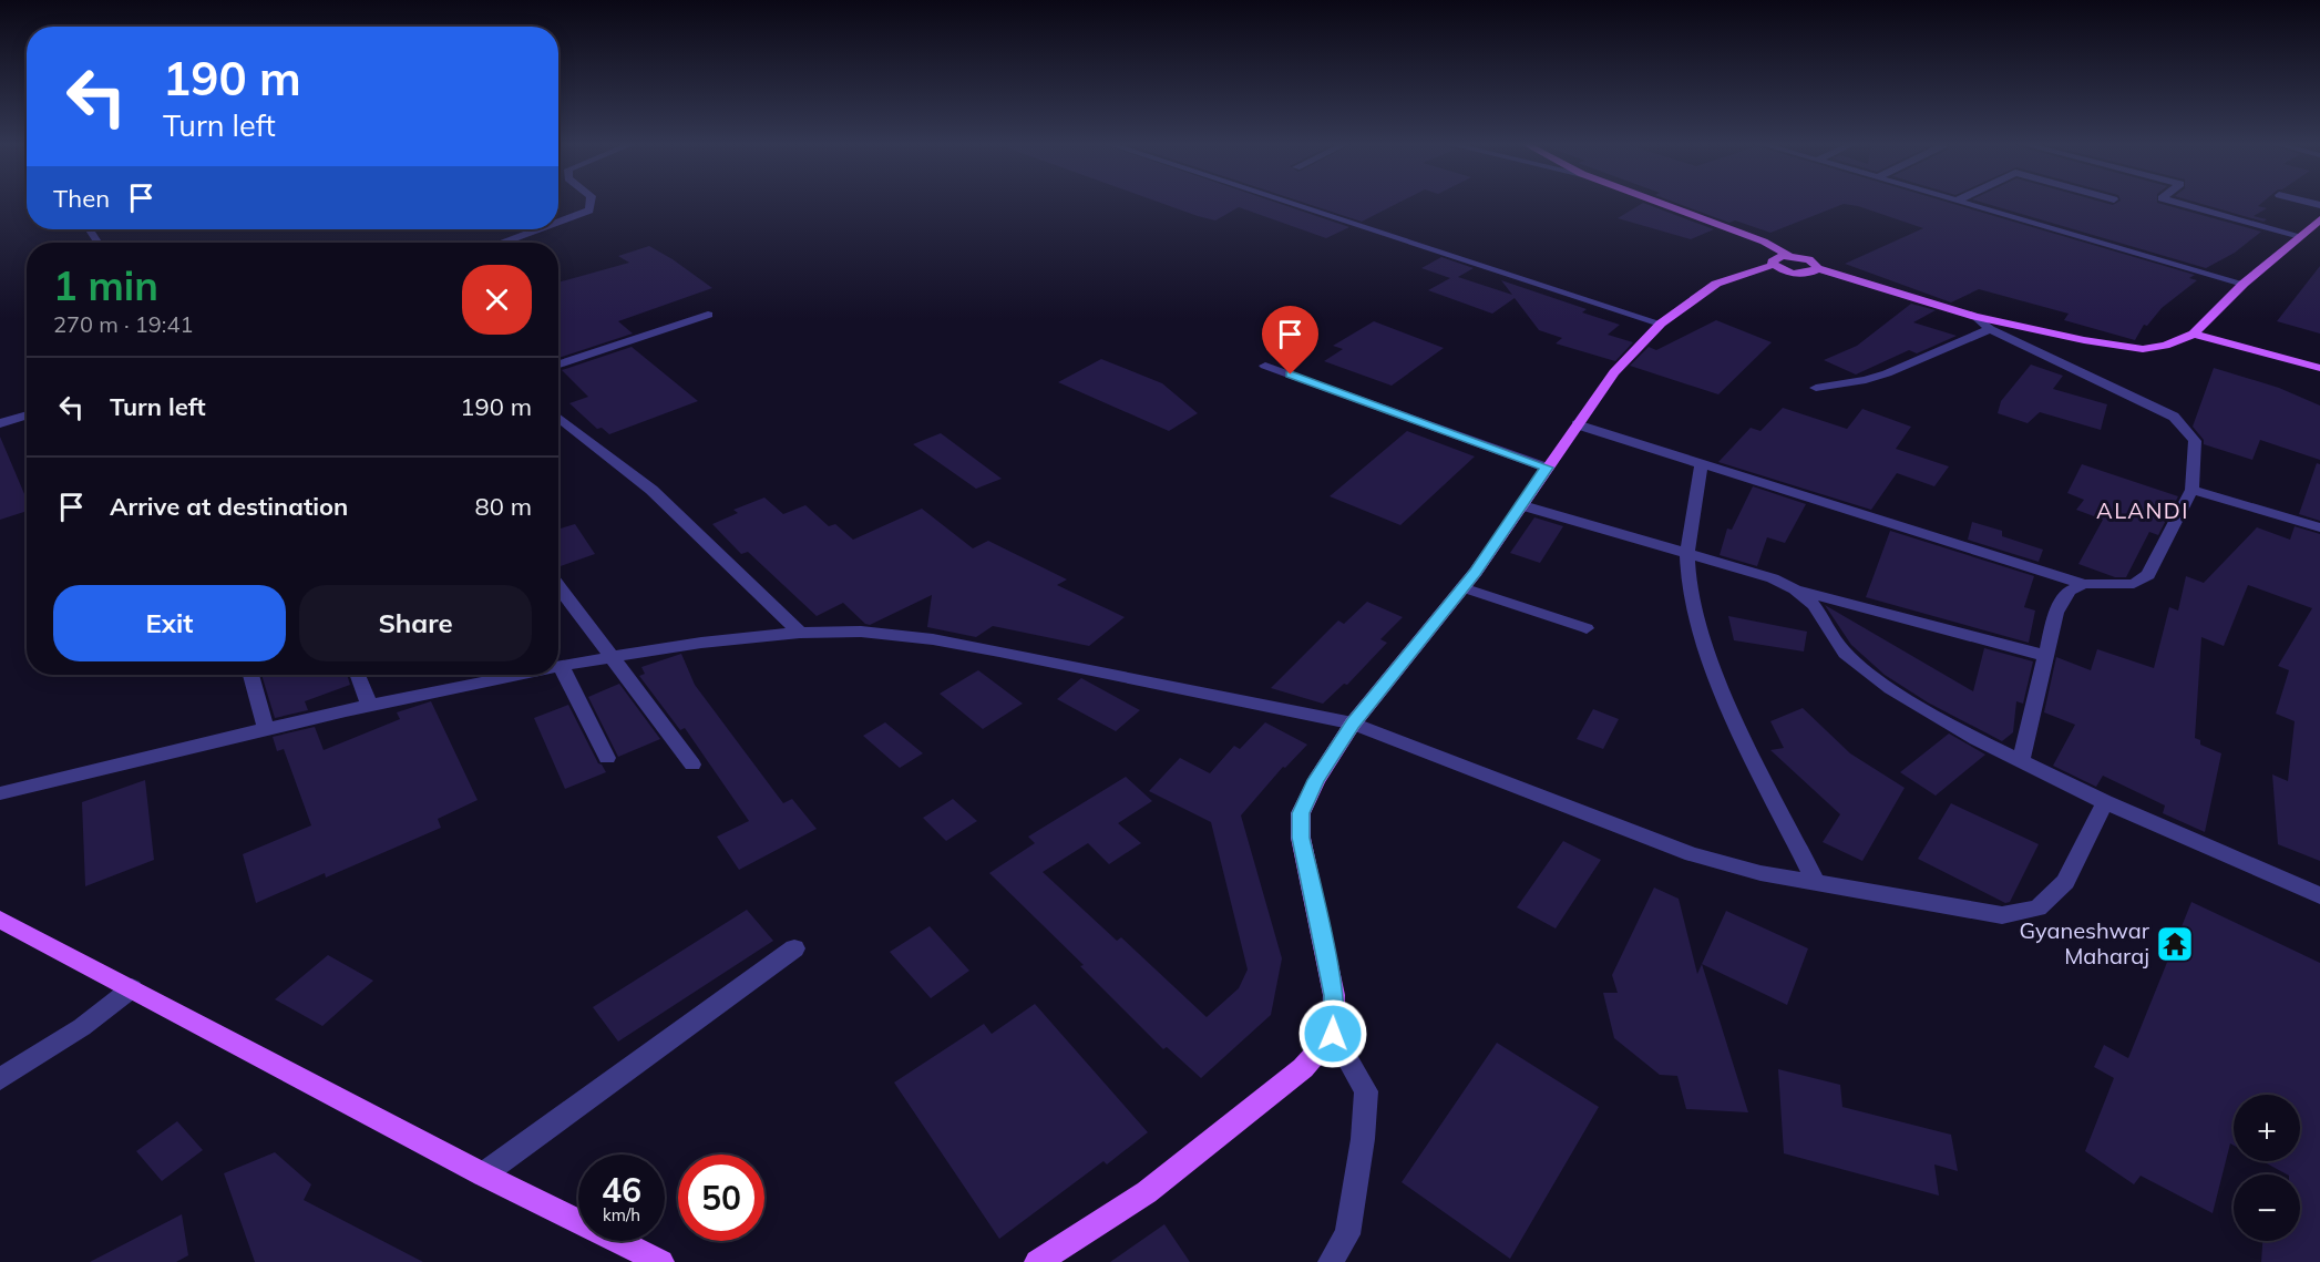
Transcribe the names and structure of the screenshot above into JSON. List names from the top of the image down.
{
  "districts": ["ALANDI"],
  "places": {
    "temple": ["Gyaneshwar Maharaj"]
  },
  "page": {
    "turn": ["190 m", "Turn left"],
    "then": "Then",
    "heading": ["1 min", "270 m · 19:41"],
    "list": [
      {
        "name": "Turn left",
        "value": "190 m"
      },
      {
        "name": "Arrive at destination",
        "value": "80 m"
      }
    ],
    "buttons": ["Exit", "Share"],
    "map_buttons": ["+", "−"],
    "speed": "46 km/h",
    "limit": "50"
  }
}
